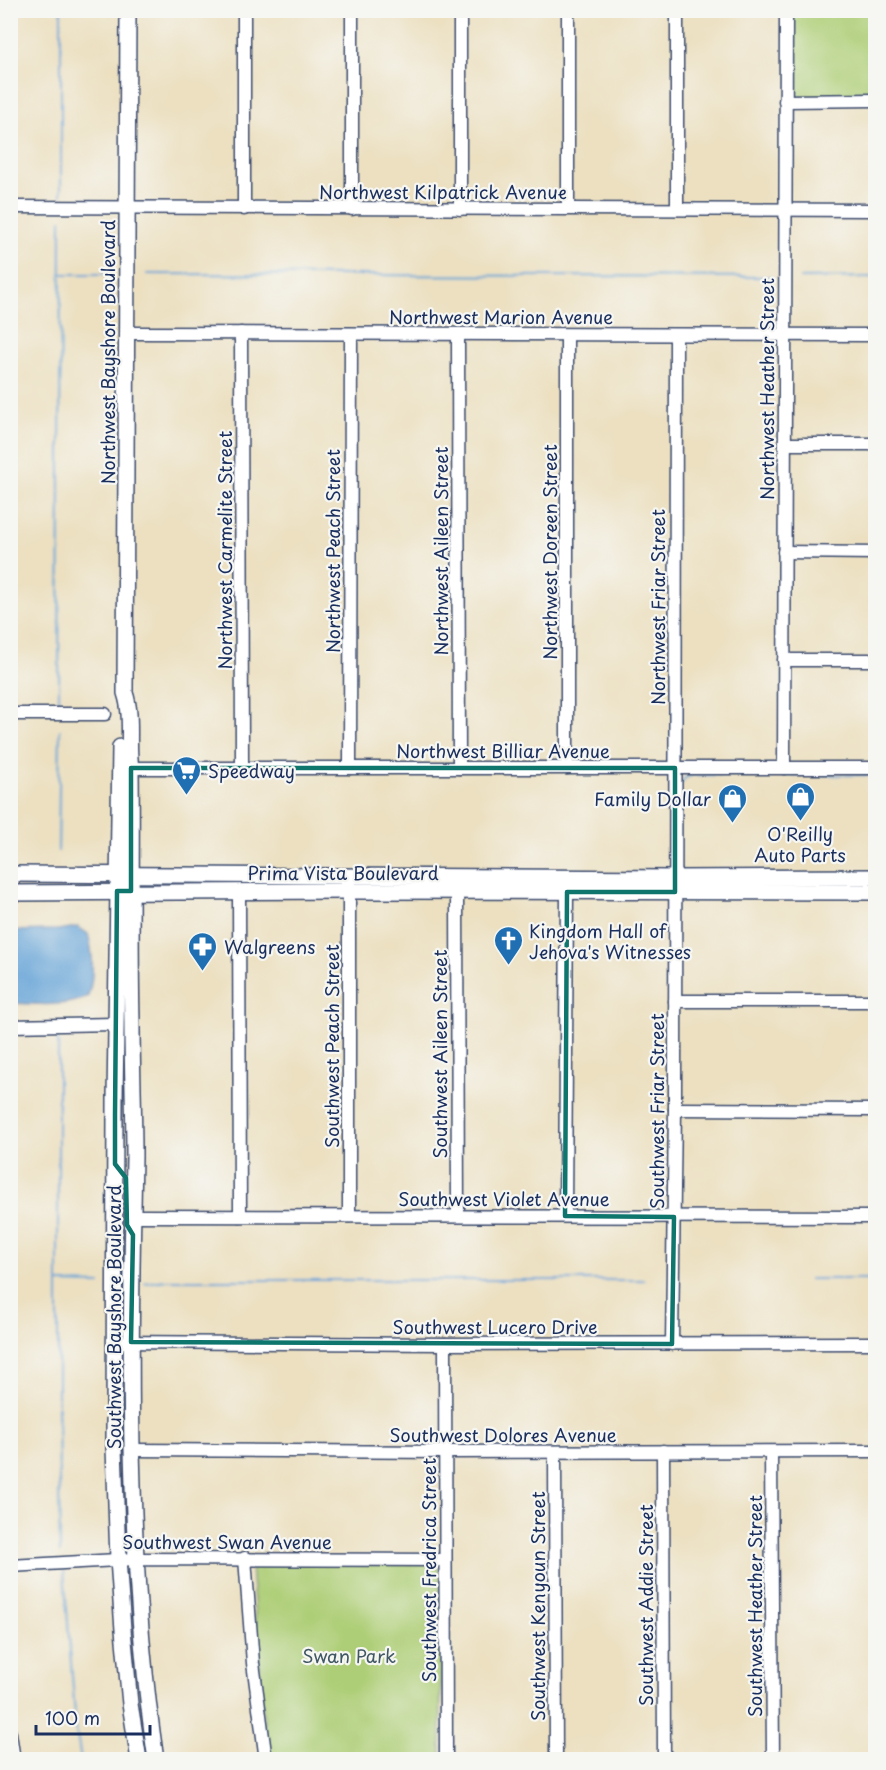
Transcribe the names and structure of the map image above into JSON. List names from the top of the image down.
{
  "streets": {
    "main road": ["Northwest Bayshore Boulevard", "Prima Vista Boulevard", "Southwest Bayshore Boulevard"],
    "street": [
      "Northwest Kilpatrick Avenue",
      "Northwest Marion Avenue",
      "Northwest Heather Street",
      "Northwest Carmelite Street",
      "Northwest Peach Street",
      "Northwest Aileen Street",
      "Northwest Doreen Street",
      "Northwest Friar Street",
      "Northwest Billiar Avenue",
      "Southwest Peach Street",
      "Southwest Aileen Street",
      "Southwest Friar Street",
      "Southwest Violet Avenue",
      "Southwest Lucero Drive",
      "Southwest Dolores Avenue",
      "Southwest Swan Avenue",
      "Southwest Fredrica Street",
      "Southwest Addie Street",
      "Southwest Kenyoun Street",
      "Southwest Heather Street"
    ]
  },
  "crossings": [
    ["Northwest Kilpatrick Avenue", "Northwest Bayshore Boulevard"],
    ["Northwest Kilpatrick Avenue", "Northwest Heather Street"],
    ["Northwest Marion Avenue", "Northwest Bayshore Boulevard"],
    ["Northwest Marion Avenue", "Northwest Heather Street"],
    ["Northwest Marion Avenue", "Northwest Carmelite Street"],
    ["Northwest Marion Avenue", "Northwest Peach Street"],
    ["Northwest Marion Avenue", "Northwest Aileen Street"],
    ["Northwest Marion Avenue", "Northwest Doreen Street"],
    ["Northwest Marion Avenue", "Northwest Friar Street"],
    ["Northwest Bayshore Boulevard", "Northwest Billiar Avenue"],
    ["Northwest Bayshore Boulevard", "Prima Vista Boulevard"],
    ["Northwest Bayshore Boulevard", "Southwest Bayshore Boulevard"],
    ["Northwest Heather Street", "Northwest Billiar Avenue"],
    ["Northwest Carmelite Street", "Northwest Billiar Avenue"],
    ["Northwest Peach Street", "Northwest Billiar Avenue"],
    ["Northwest Aileen Street", "Northwest Billiar Avenue"],
    ["Northwest Doreen Street", "Northwest Billiar Avenue"],
    ["Northwest Friar Street", "Northwest Billiar Avenue"],
    ["Northwest Friar Street", "Prima Vista Boulevard"],
    ["Northwest Friar Street", "Southwest Friar Street"],
    ["Prima Vista Boulevard", "Southwest Peach Street"],
    ["Prima Vista Boulevard", "Southwest Aileen Street"],
    ["Prima Vista Boulevard", "Southwest Friar Street"],
    ["Prima Vista Boulevard", "Southwest Bayshore Boulevard"],
    ["Southwest Peach Street", "Southwest Violet Avenue"],
    ["Southwest Aileen Street", "Southwest Violet Avenue"],
    ["Southwest Friar Street", "Southwest Violet Avenue"],
    ["Southwest Friar Street", "Southwest Lucero Drive"],
    ["Southwest Violet Avenue", "Southwest Bayshore Boulevard"],
    ["Southwest Bayshore Boulevard", "Southwest Lucero Drive"],
    ["Southwest Bayshore Boulevard", "Southwest Dolores Avenue"],
    ["Southwest Bayshore Boulevard", "Southwest Swan Avenue"],
    ["Southwest Lucero Drive", "Southwest Fredrica Street"],
    ["Southwest Dolores Avenue", "Southwest Fredrica Street"],
    ["Southwest Dolores Avenue", "Southwest Addie Street"],
    ["Southwest Dolores Avenue", "Southwest Kenyoun Street"],
    ["Southwest Dolores Avenue", "Southwest Heather Street"],
    ["Southwest Swan Avenue", "Southwest Fredrica Street"]
  ],
  "parks": ["Swan Park"],
  "places": {
    "supermarket": ["Speedway"],
    "shop": ["O'Reilly Auto Parts", "Family Dollar"],
    "church": ["Kingdom Hall of Jehova's Witnesses"],
    "pharmacy": ["Walgreens"]
  },
  "scale_bar": "100 m"
}
